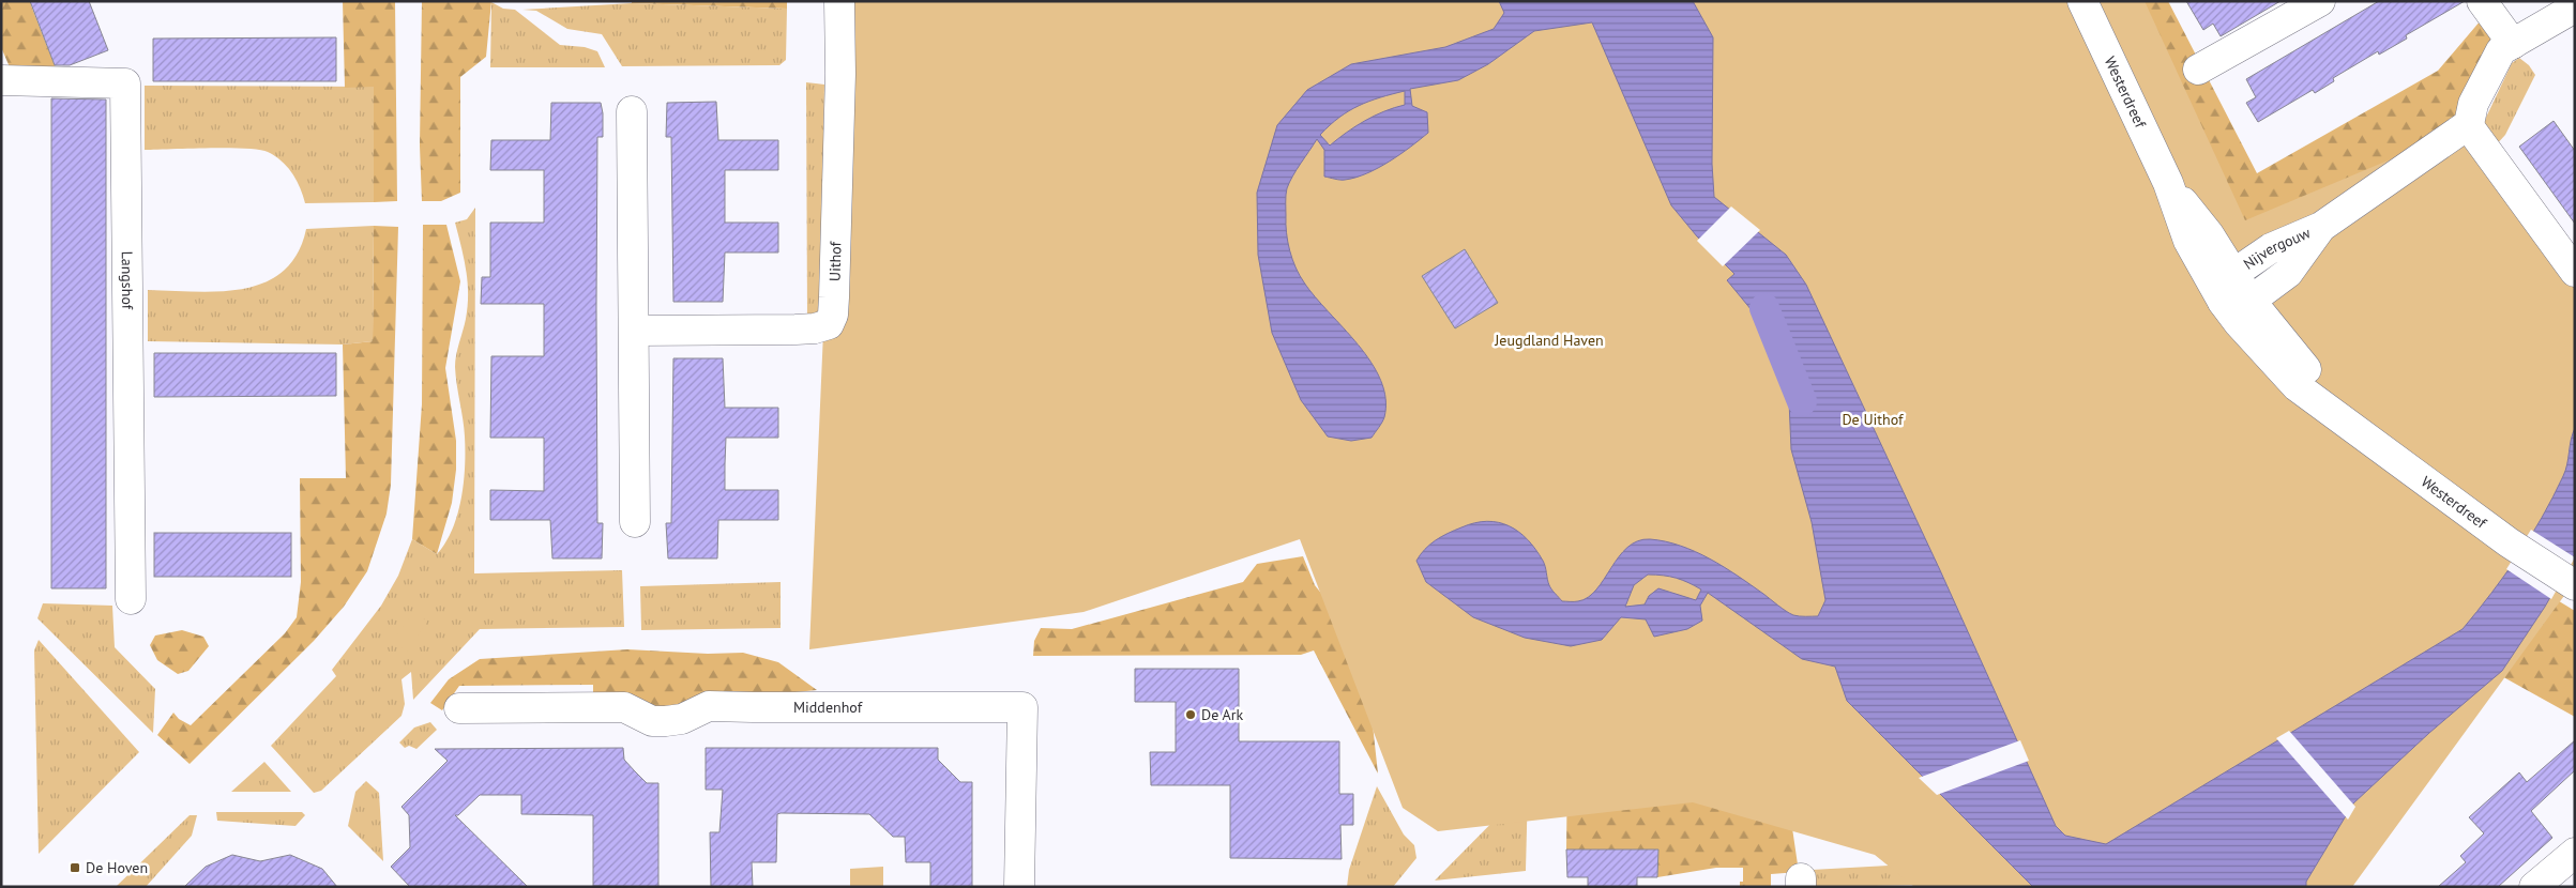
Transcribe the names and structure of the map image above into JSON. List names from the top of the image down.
{
  "streets": {
    "street": [
      "Westerdreef",
      "Nijvergouw",
      "Uithof",
      "Langshof",
      "Middenhof"
    ]
  },
  "crossings": [
    ["Westerdreef", "Nijvergouw"]
  ],
  "parks": ["Jeugdland Haven", "De Uithof"],
  "places": {
    "other": ["De Ark"],
    "transit": ["De Hoven"]
  }
}
